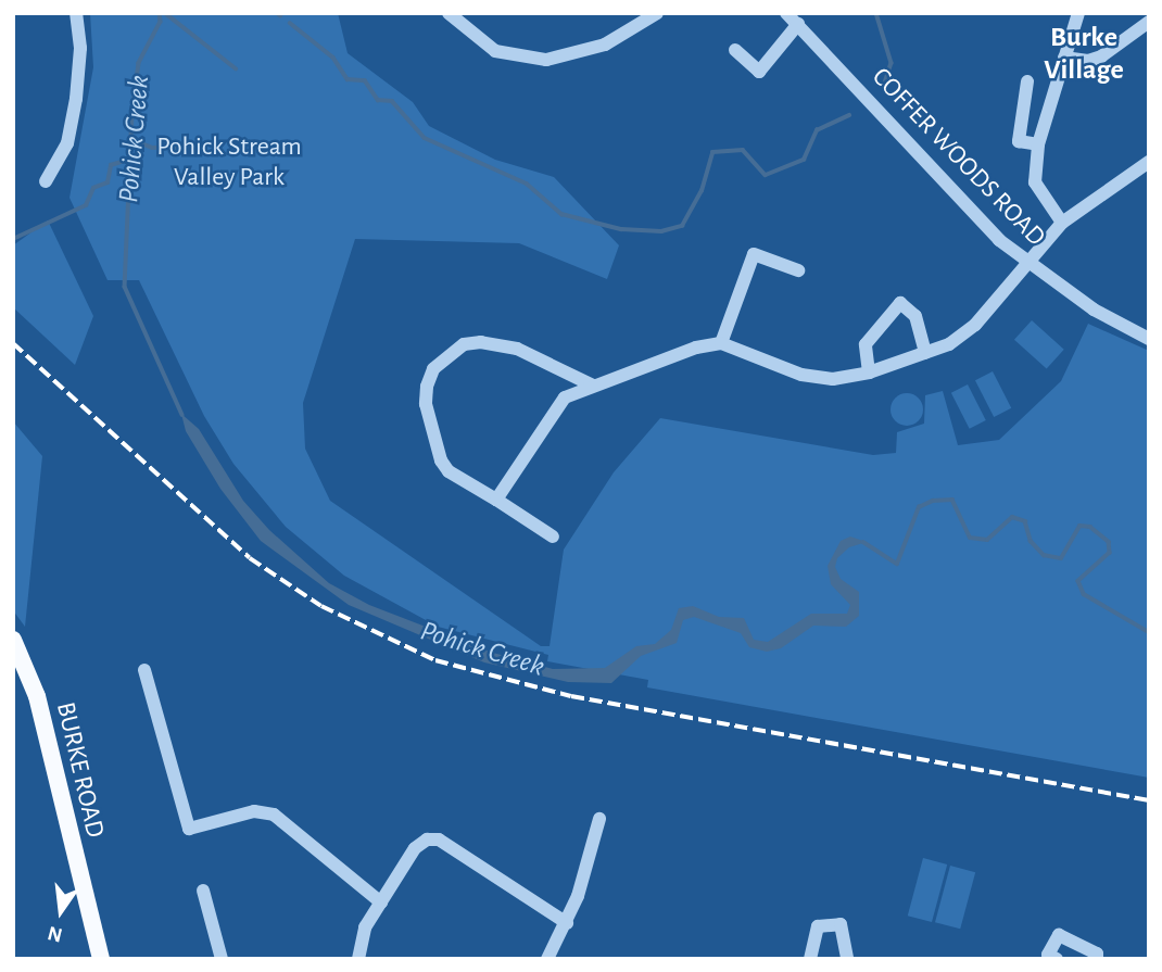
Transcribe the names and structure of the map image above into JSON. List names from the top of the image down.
{
  "streets": {
    "main road": ["BURKE ROAD"],
    "street": ["COFFER WOODS ROAD"]
  },
  "districts": ["Burke Village"],
  "water": ["Pohick Creek"],
  "parks": ["Pohick Stream Valley Park"],
  "north": "bottom"
}
